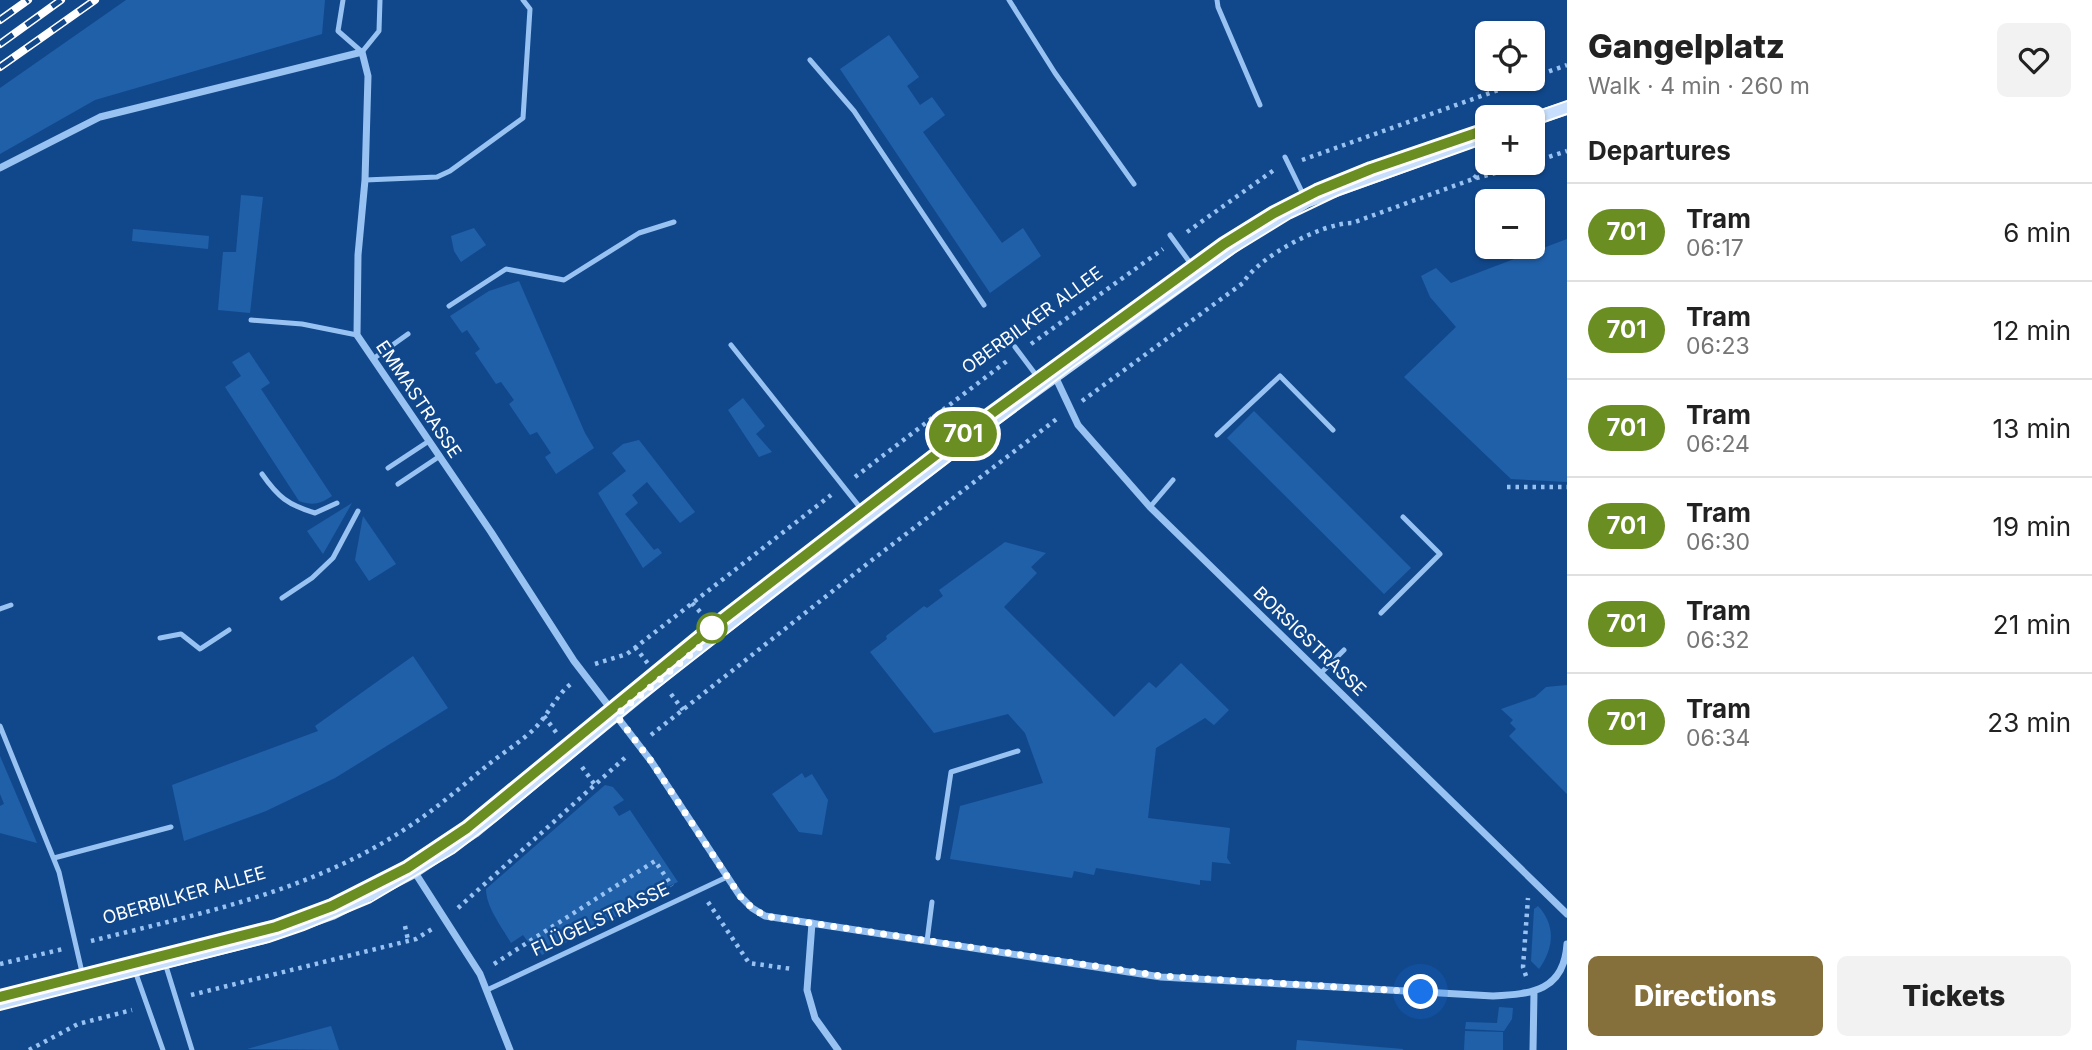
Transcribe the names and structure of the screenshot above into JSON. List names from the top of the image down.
{
  "streets": {
    "street": ["EMMASTRASSE", "BORSIGSTRASSE"],
    "lane": ["FLÜGELSTRASSE"],
    "path": ["OBERBILKER ALLEE"]
  },
  "lines": ["tram line 701"],
  "page": {
    "on_map": "701",
    "heading": [
      ["Gangelplatz", "Walk · 4 min · 260 m"],
      "Departures"
    ],
    "map_buttons": ["+", "−"],
    "list": [
      {
        "mark": "701",
        "name": "Tram",
        "note": "06:17",
        "value": "6 min"
      },
      {
        "mark": "701",
        "name": "Tram",
        "note": "06:23",
        "value": "12 min"
      },
      {
        "mark": "701",
        "name": "Tram",
        "note": "06:24",
        "value": "13 min"
      },
      {
        "mark": "701",
        "name": "Tram",
        "note": "06:30",
        "value": "19 min"
      },
      {
        "mark": "701",
        "name": "Tram",
        "note": "06:32",
        "value": "21 min"
      },
      {
        "mark": "701",
        "name": "Tram",
        "note": "06:34",
        "value": "23 min"
      }
    ],
    "buttons": ["Directions", "Tickets"]
  }
}
